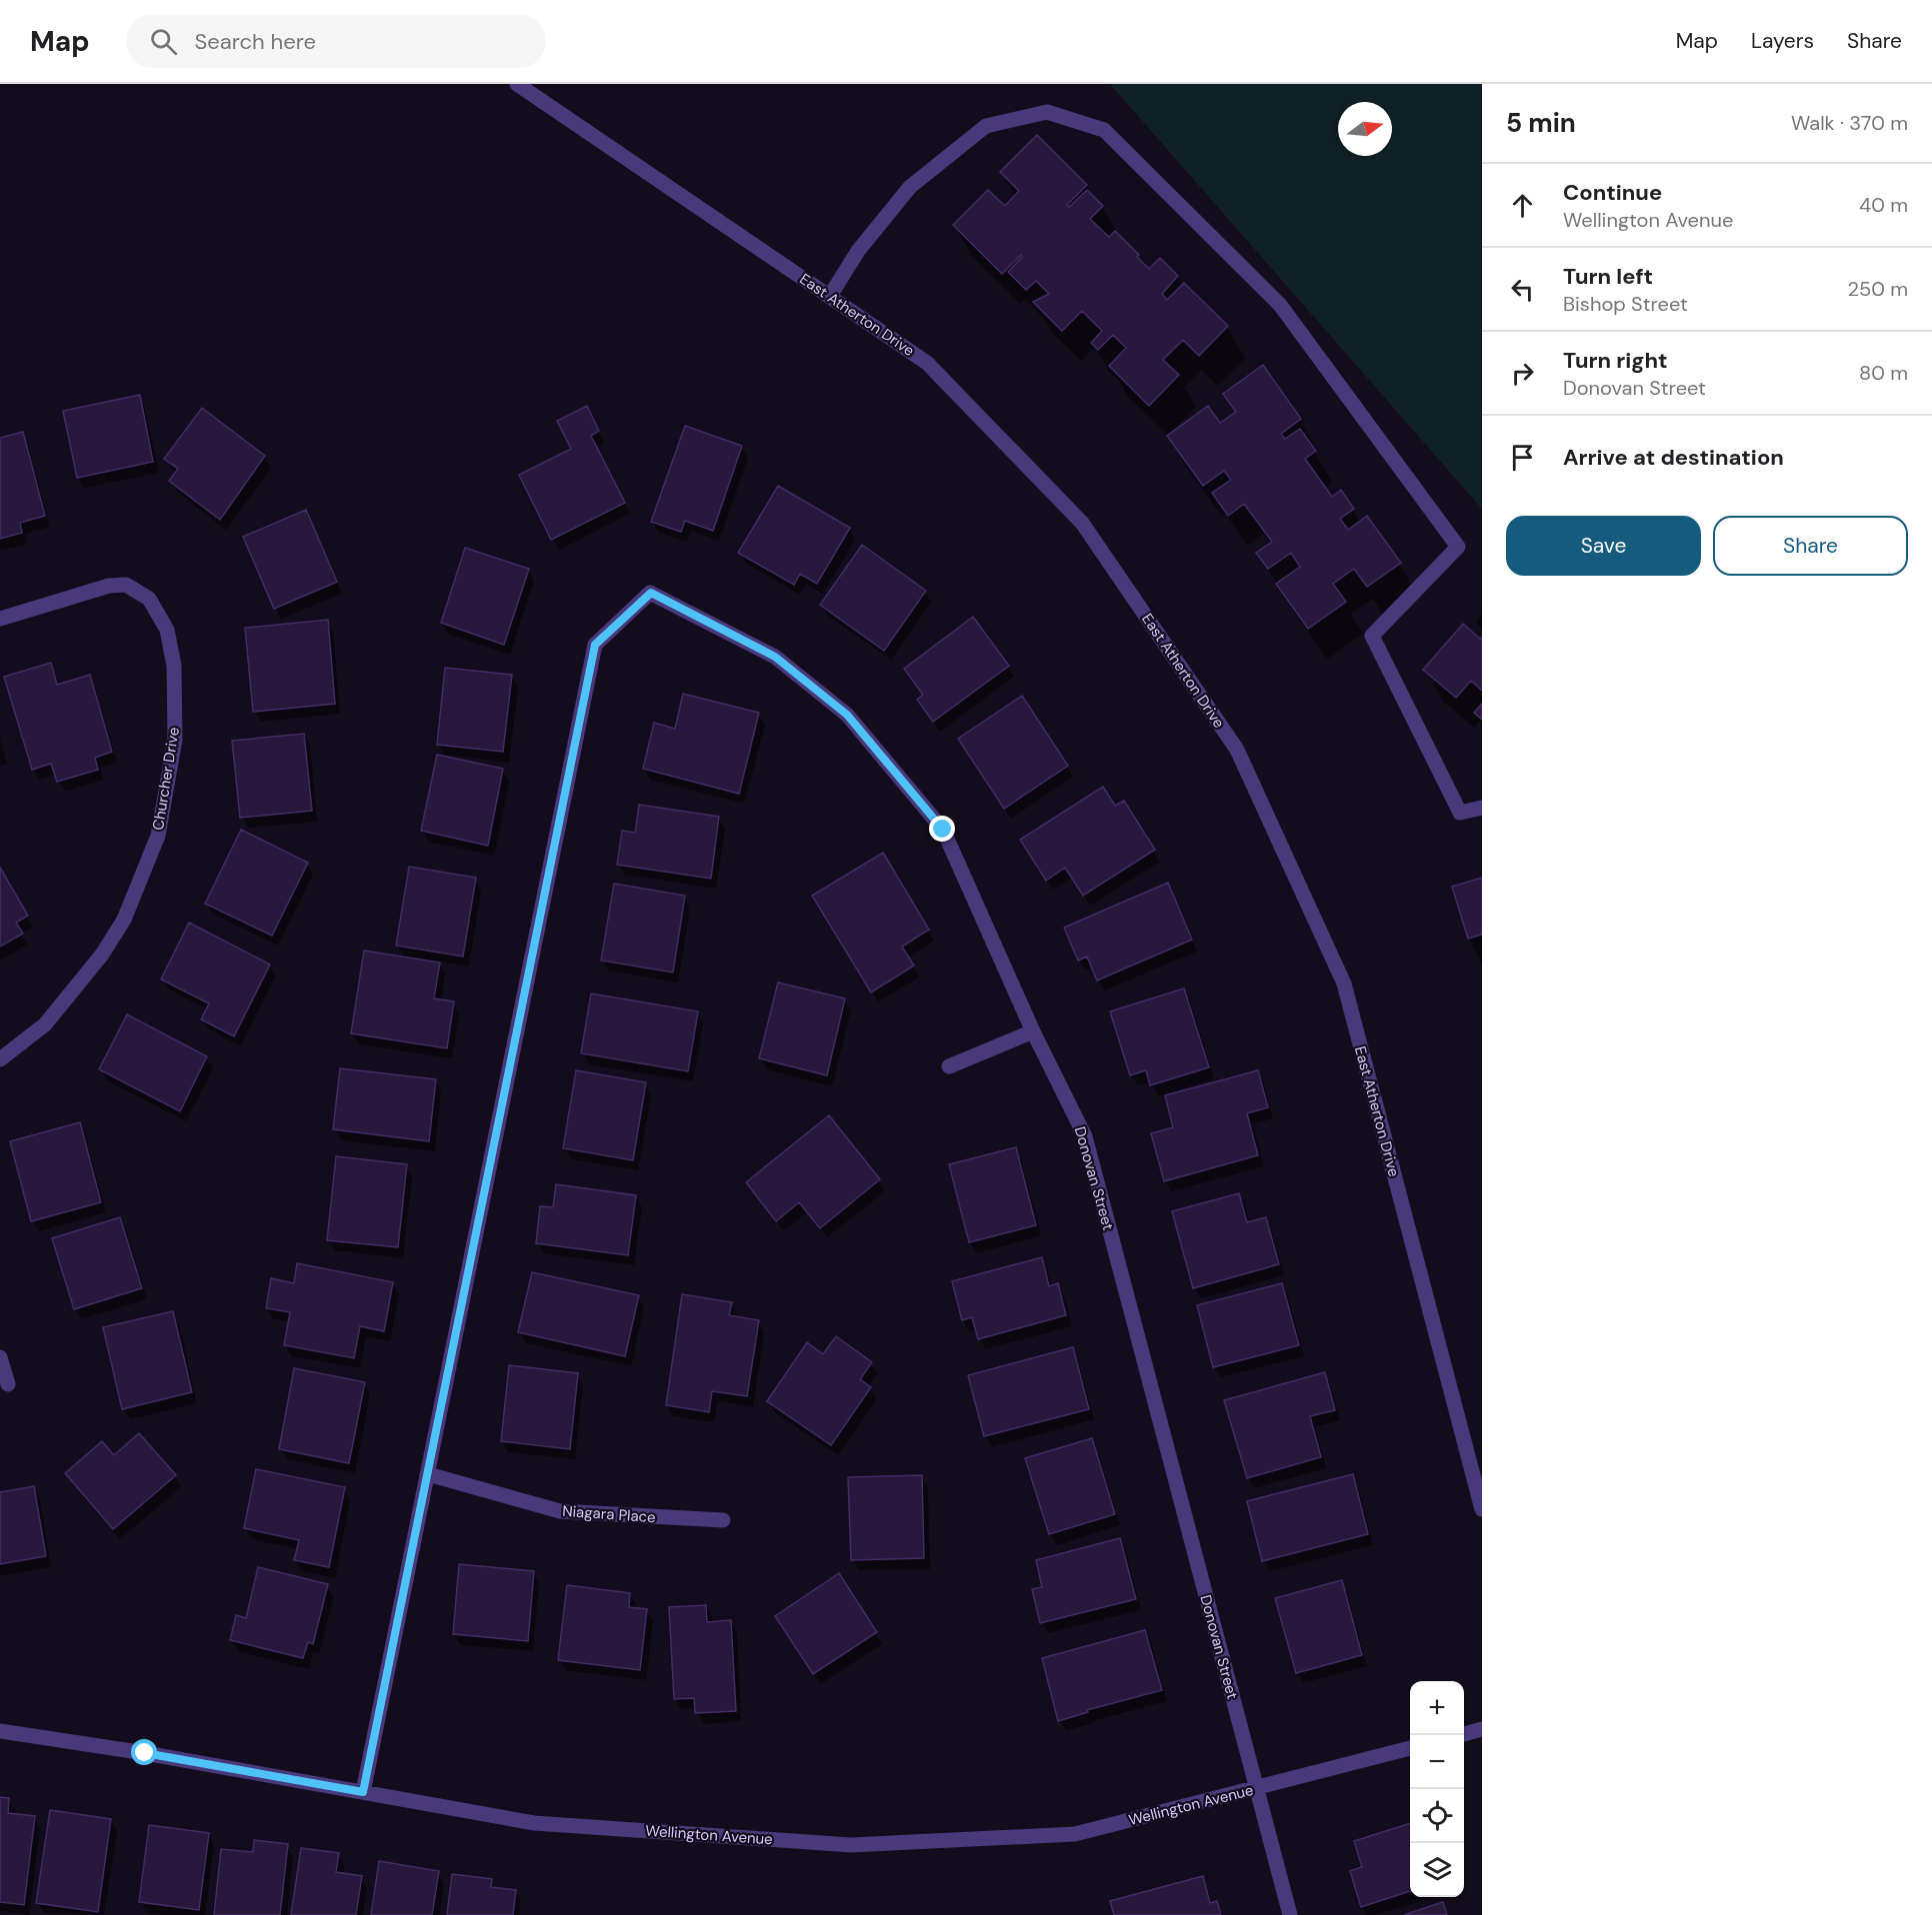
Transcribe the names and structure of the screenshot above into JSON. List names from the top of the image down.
{
  "streets": {
    "street": [
      "East Atherton Drive",
      "Churcher Drive",
      "Donovan Street",
      "Niagara Place",
      "Wellington Avenue"
    ]
  },
  "crossings": [
    ["Donovan Street", "Niagara Place"],
    ["Donovan Street", "Wellington Avenue"]
  ],
  "north": "right",
  "page": {
    "header": "Map",
    "search": "Search here",
    "nav": ["Map", "Layers", "Share"],
    "heading": ["5 min", "Walk · 370 m"],
    "list": [
      ["Continue", "Wellington Avenue", "40 m"],
      ["Turn left", "Bishop Street", "250 m"],
      ["Turn right", "Donovan Street", "80 m"],
      "Arrive at destination"
    ],
    "buttons": ["Save", "Share"],
    "map_buttons": ["+", "−"]
  }
}
